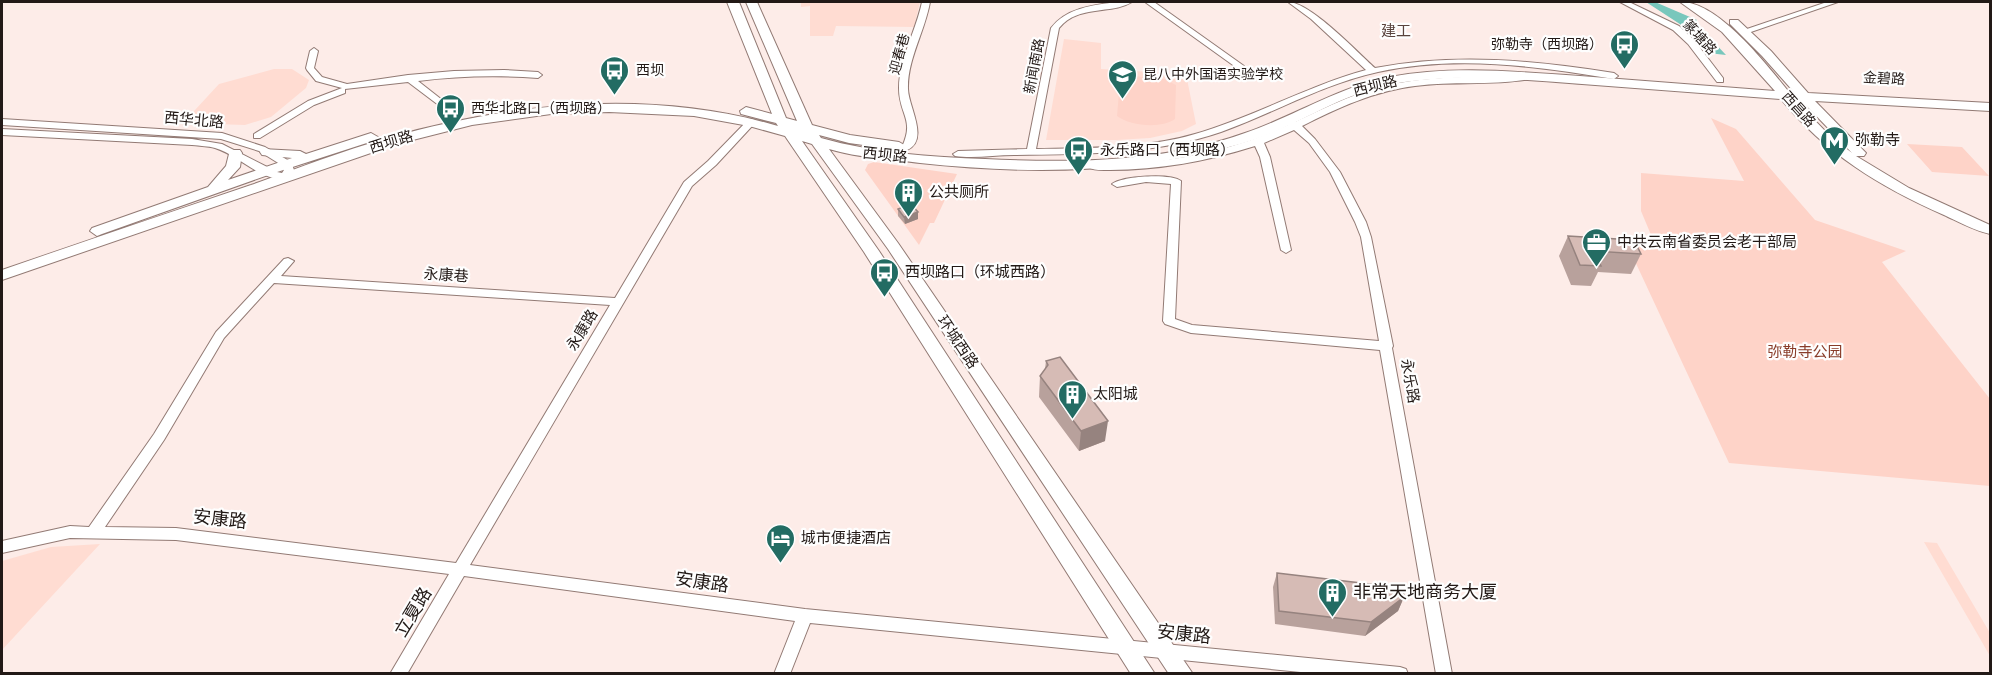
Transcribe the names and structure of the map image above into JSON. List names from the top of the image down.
{
  "streets": {
    "main road": [
      "金碧路",
      "西坝路",
      "西昌路",
      "环城西路"
    ],
    "street": [
      "篆塘路",
      "迎春巷",
      "新闻南路",
      "西华北路",
      "永康巷",
      "永康路",
      "永乐路",
      "安康路",
      "立夏路"
    ]
  },
  "crossings": [
    ["篆塘路", "西坝路"],
    ["迎春巷", "西坝路"],
    ["金碧路", "西坝路"],
    ["金碧路", "西昌路"],
    ["西坝路", "西昌路"],
    ["西坝路", "西华北路"],
    ["西坝路", "永康路"],
    ["西坝路", "环城西路"],
    ["西坝路", "永乐路"],
    ["永康巷", "永康路"],
    ["永康路", "安康路"],
    ["永康路", "立夏路"],
    ["环城西路", "安康路"],
    ["安康路", "立夏路"]
  ],
  "districts": ["建工"],
  "parks": ["弥勒寺公园"],
  "places": {
    "bus stop": [
      "弥勒寺（西坝路）",
      "西坝",
      "西华北路口（西坝路）",
      "永乐路口（西坝路）",
      "西坝路口（环城西路）"
    ],
    "school or university": ["昆八中外国语实验学校"],
    "metro station": ["弥勒寺"],
    "building": ["公共厕所", "太阳城", "非常天地商务大厦"],
    "office": ["中共云南省委员会老干部局"],
    "hotel": ["城市便捷酒店"]
  }
}
